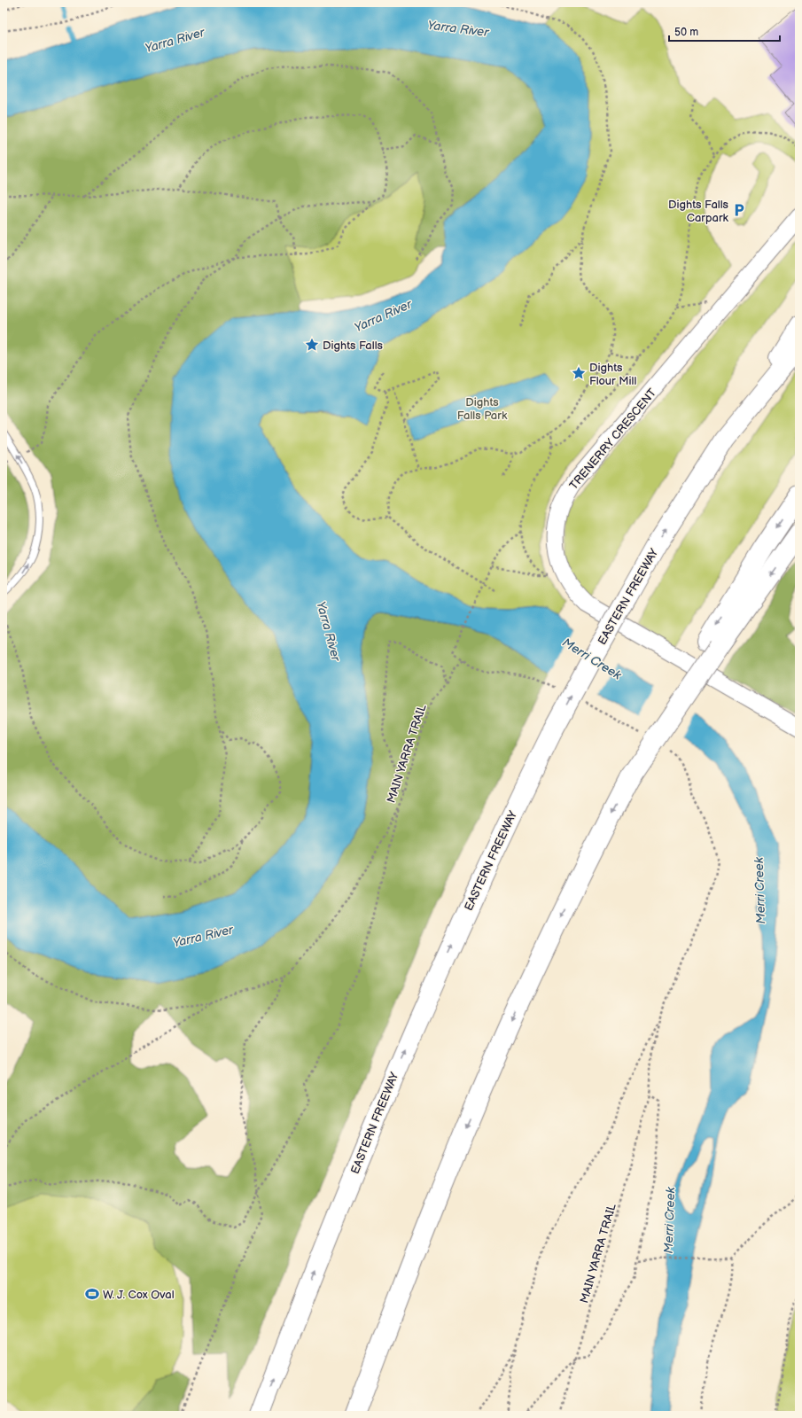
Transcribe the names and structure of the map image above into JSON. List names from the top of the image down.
{
  "streets": {
    "highway": ["EASTERN FREEWAY"],
    "street": ["TRENERRY CRESCENT"],
    "path": ["MAIN YARRA TRAIL"]
  },
  "water": ["Yarra River", "Merri Creek"],
  "parks": ["Dights Falls Park"],
  "places": {
    "parking": ["Dights Falls Carpark"],
    "place": ["Dights Falls", "Dights Flour Mill"],
    "sports": ["W. J. Cox Oval"]
  },
  "scale_bar": "50 m"
}
